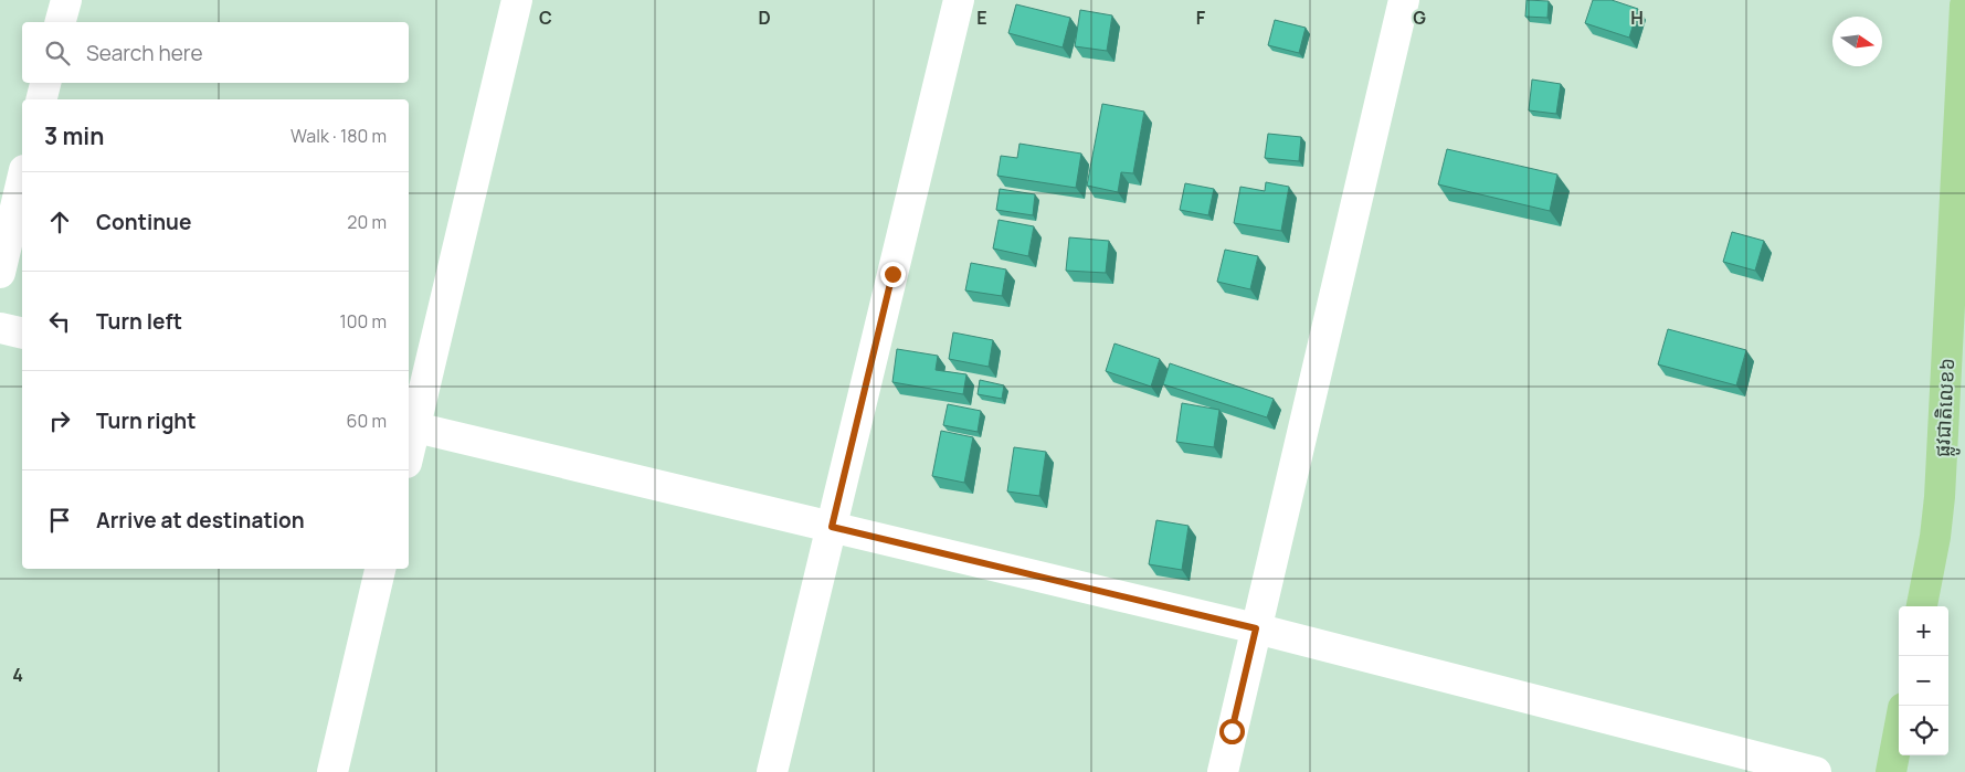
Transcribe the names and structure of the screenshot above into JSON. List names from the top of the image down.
{
  "streets": {
    "highway": ["ផ្លូវជាតិលេខ៦"]
  },
  "north": "right",
  "page": {
    "search": "Search here",
    "heading": ["3 min", "Walk · 180 m"],
    "list": [
      ["Continue", "20 m"],
      ["Turn left", "100 m"],
      ["Turn right", "60 m"],
      "Arrive at destination"
    ],
    "map_buttons": ["+", "−"]
  },
  "grid": {
    "columns": [
      "C",
      "D",
      "E",
      "F",
      "G",
      "H"
    ],
    "rows": ["4"]
  }
}
